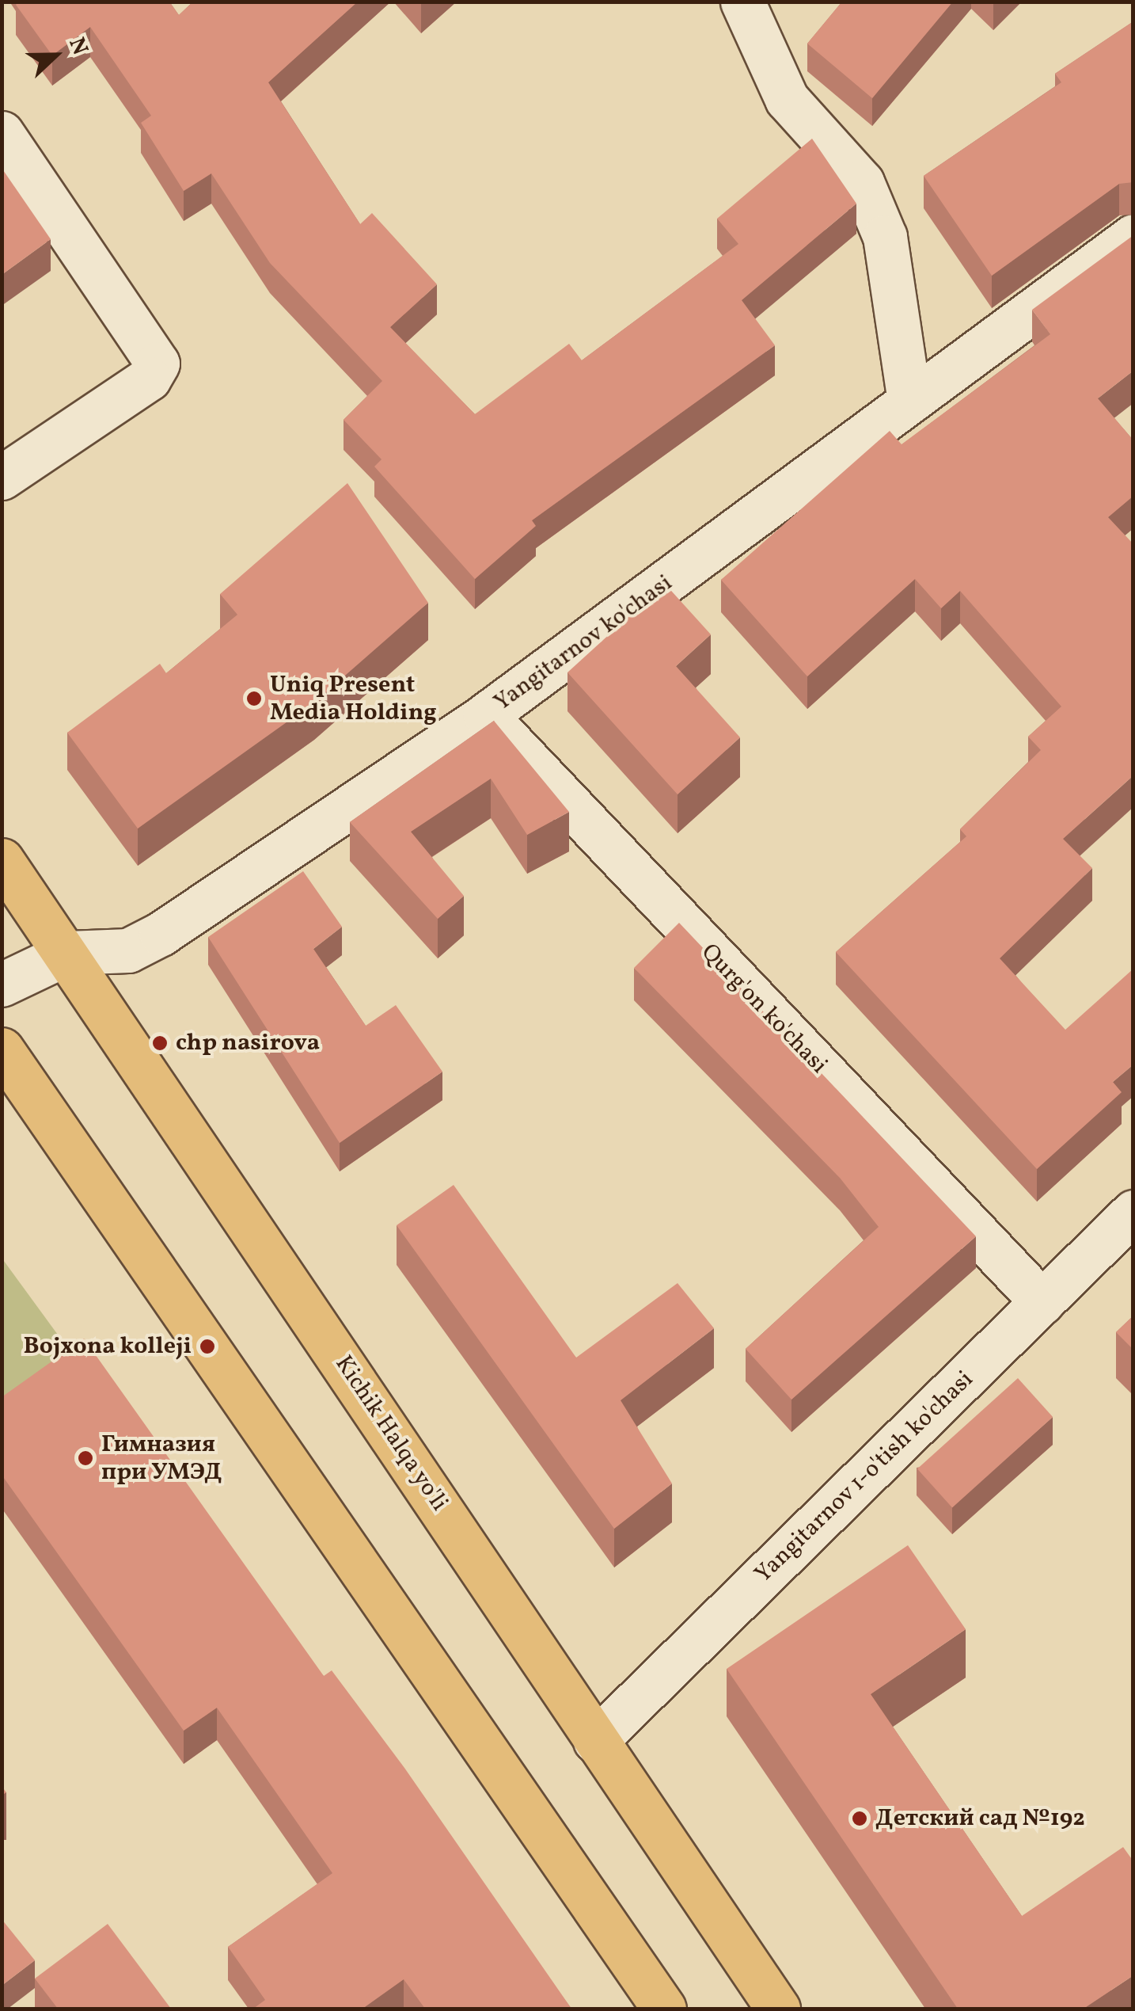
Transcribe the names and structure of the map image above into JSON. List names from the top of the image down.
{
  "streets": {
    "highway": ["Kichik Halqa yo'li"],
    "street": ["Yangitarnov ko'chasi", "Qurg'on ko'chasi", "Yangitarnov 1-o'tish ko'chasi"]
  },
  "crossings": [
    ["Yangitarnov ko'chasi", "Qurg'on ko'chasi"],
    ["Yangitarnov ko'chasi", "Kichik Halqa yo'li"],
    ["Qurg'on ko'chasi", "Yangitarnov 1-o'tish ko'chasi"],
    ["Kichik Halqa yo'li", "Yangitarnov 1-o'tish ko'chasi"]
  ],
  "places": [
    "Uniq Present Media Holding",
    "chp nasirova",
    "Bojxona kolleji",
    "Гимназия при УМЭД",
    "Детский сад №192"
  ],
  "north": "right"
}
